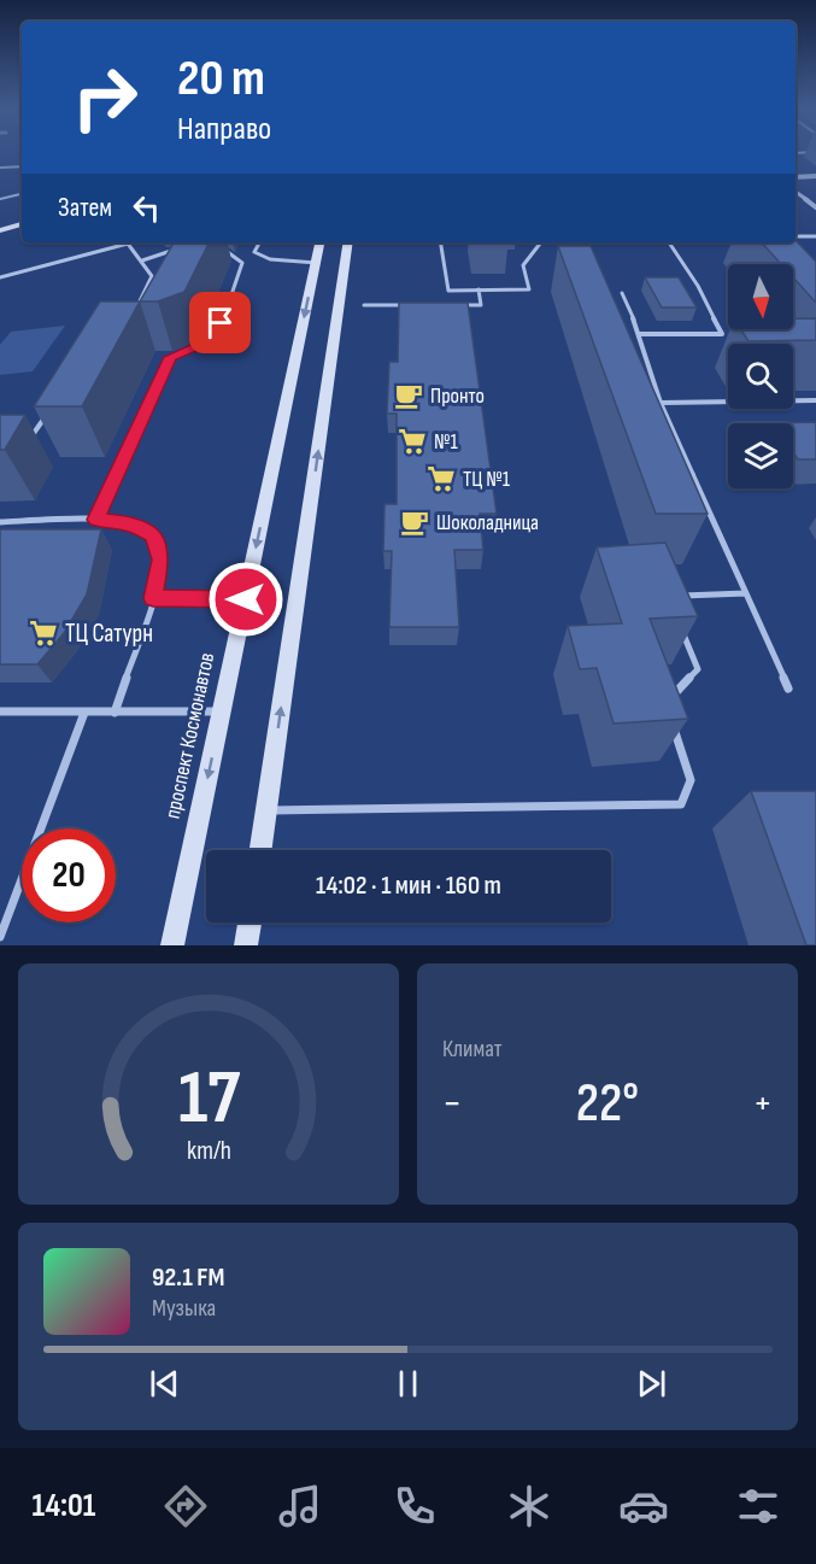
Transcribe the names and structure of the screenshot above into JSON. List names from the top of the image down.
{
  "streets": {
    "main road": ["проспект Космонавтов"]
  },
  "places": {
    "cafe": ["Пронто", "Шоколадница"],
    "supermarket": ["№1", "ТЦ №1", "ТЦ Сатурн"]
  },
  "north": "bottom",
  "page": {
    "turn": ["20 m", "Направо"],
    "then": "Затем",
    "limit": "20",
    "trip": "14:02 · 1 мин · 160 m",
    "tile": "Климат",
    "heat": ["−", "22°", "+"],
    "song": ["92.1 FM", "Музыка"],
    "tabs": "14:01",
    "gauge": ["17", "km/h"]
  }
}
